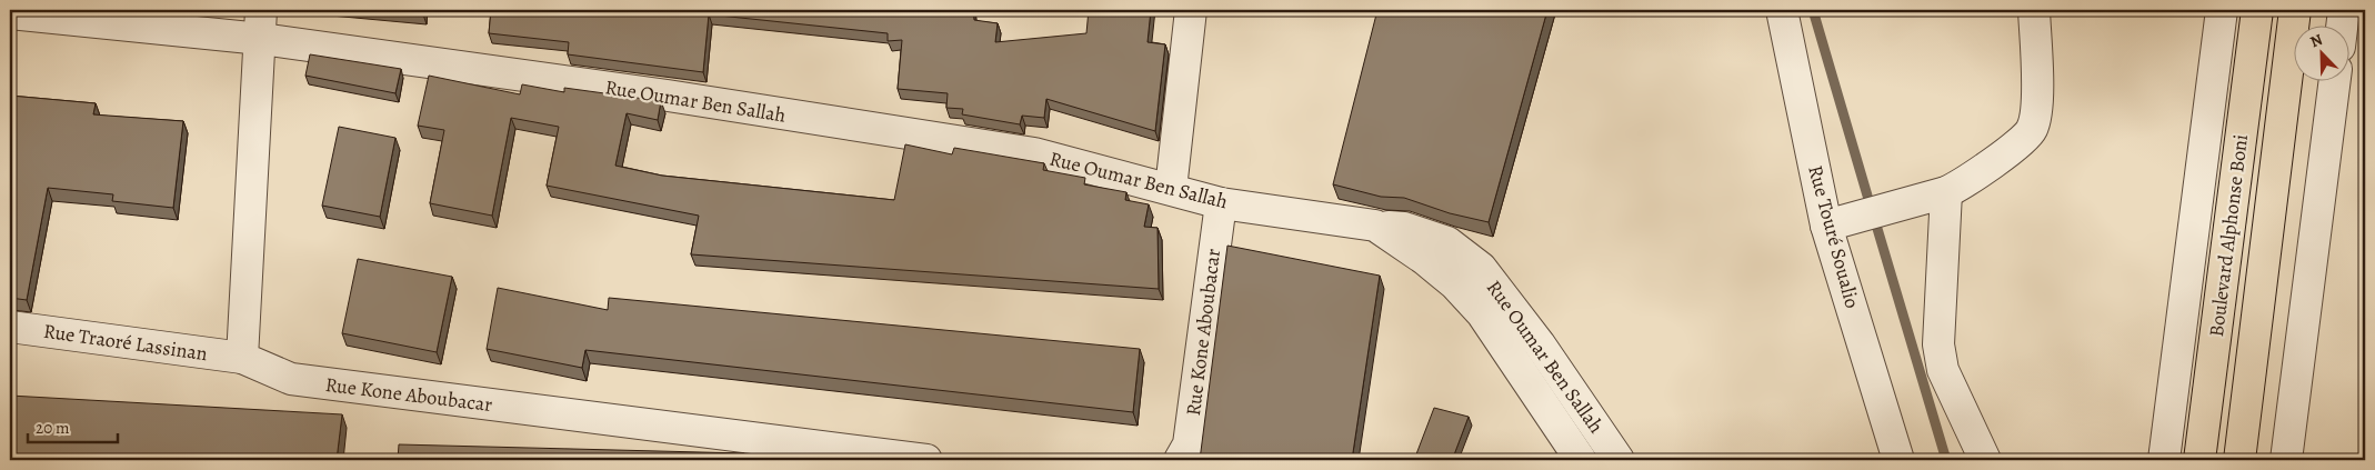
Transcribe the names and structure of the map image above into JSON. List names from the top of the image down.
{
  "streets": {
    "main road": ["Boulevard Alphonse Boni"],
    "street": [
      "Rue Oumar Ben Sallah",
      "Rue Touré Soualio",
      "Rue Kone Aboubacar",
      "Rue Traoré Lassinan"
    ]
  },
  "crossings": [
    ["Rue Oumar Ben Sallah", "Rue Kone Aboubacar"],
    ["Rue Kone Aboubacar", "Rue Traoré Lassinan"]
  ],
  "scale_bar": "20 m",
  "north": "top left"
}
